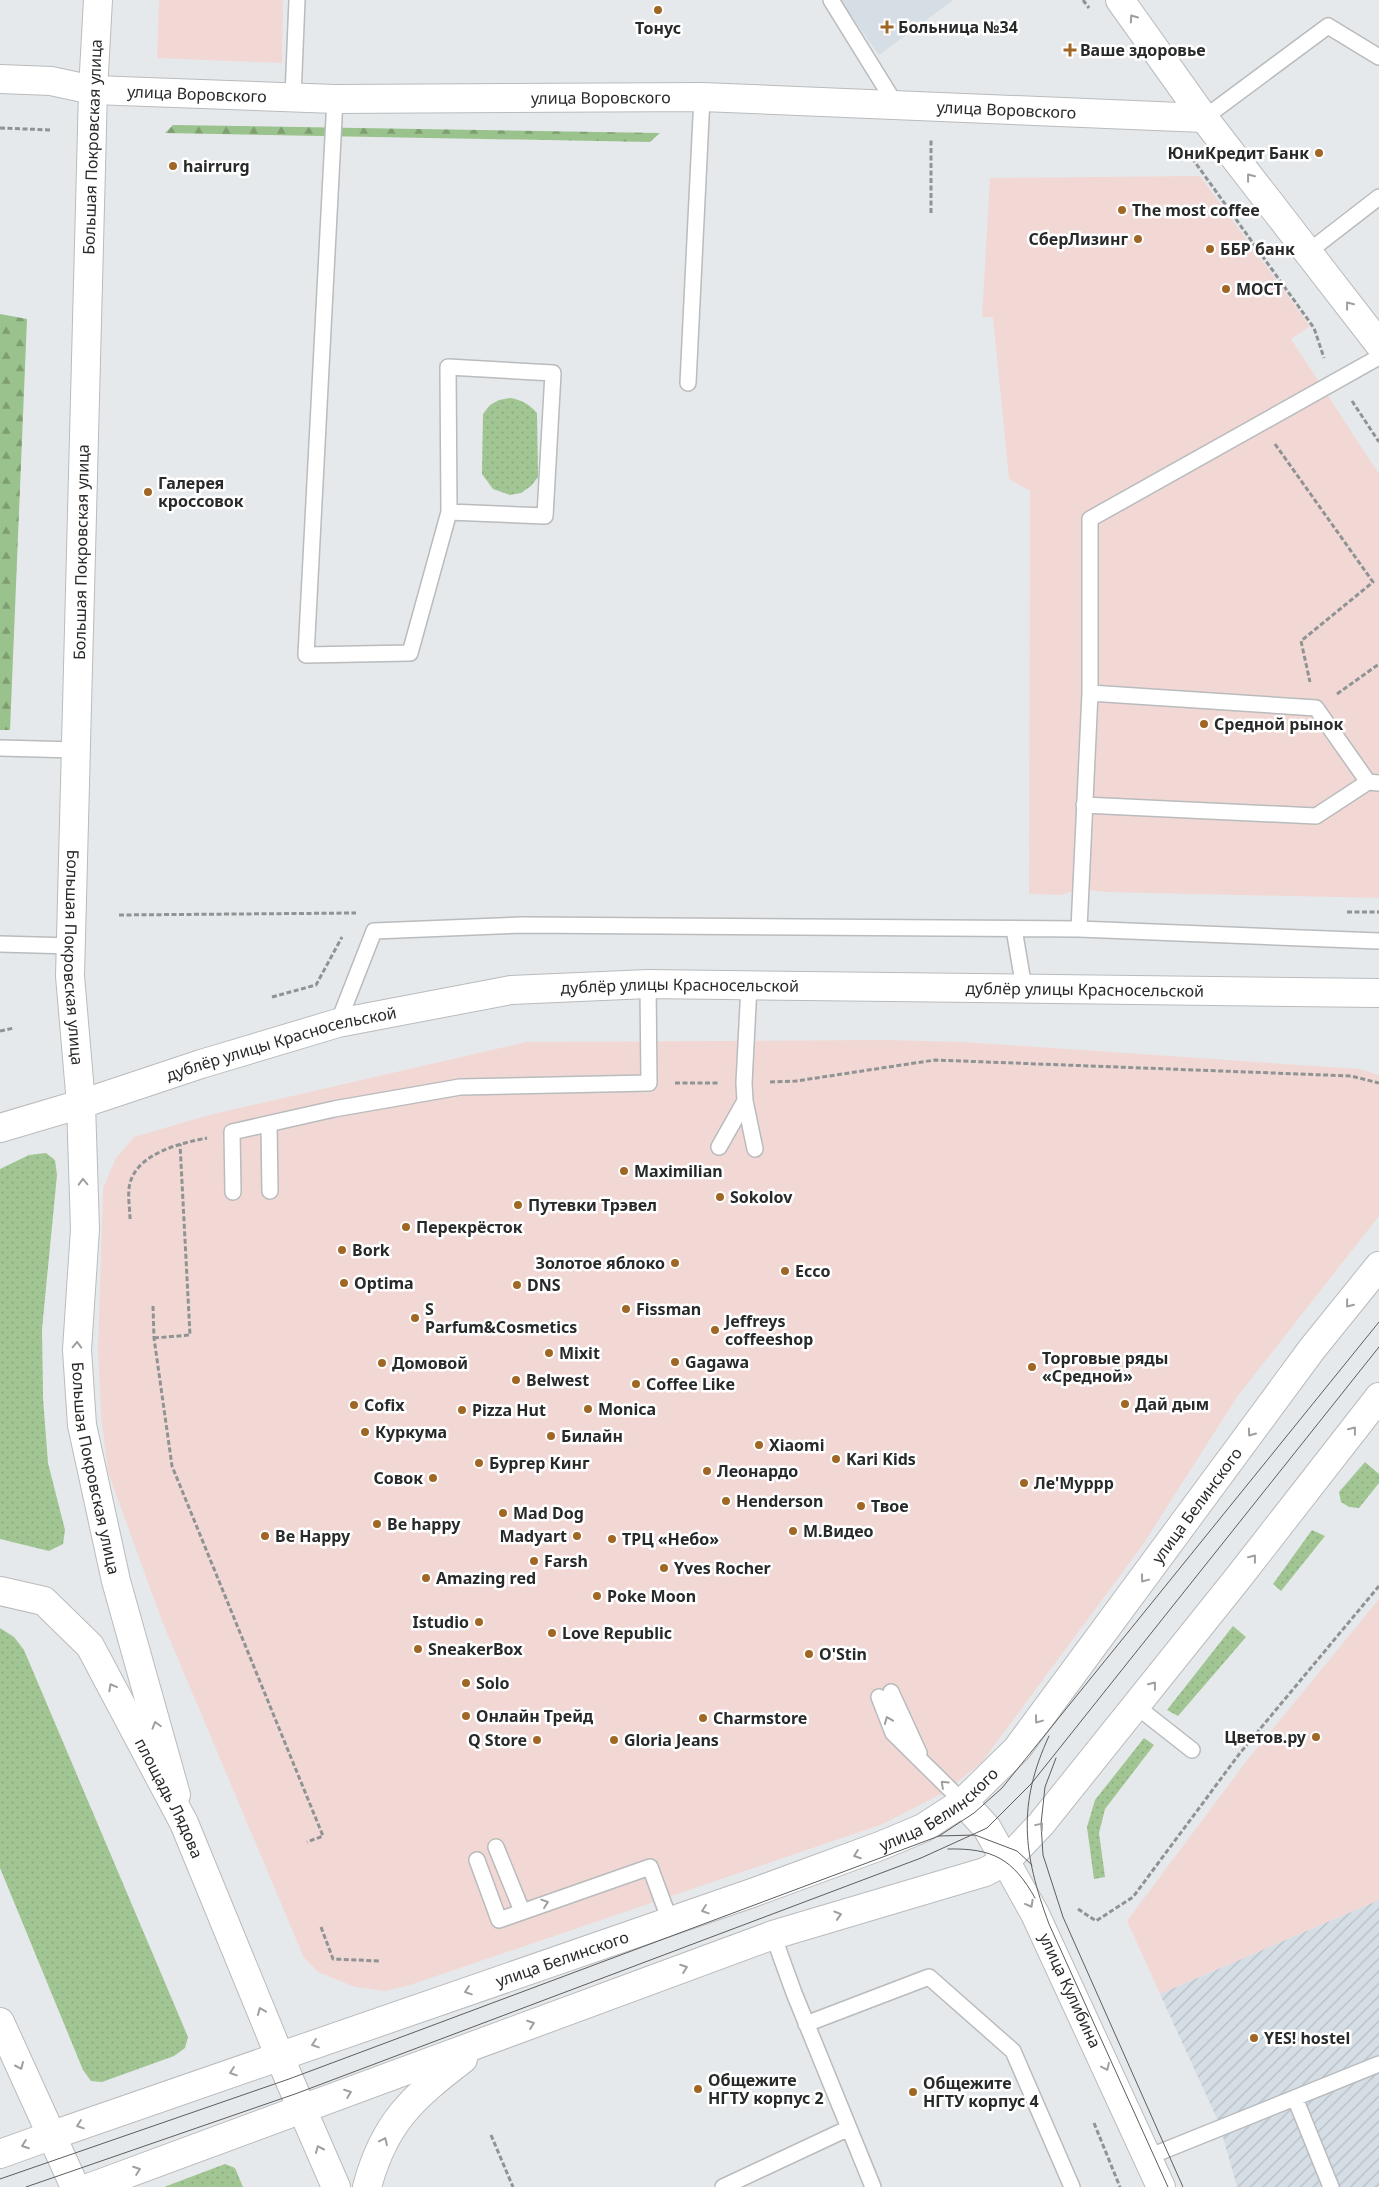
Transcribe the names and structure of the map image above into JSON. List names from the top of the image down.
{
  "streets": {
    "main road": [
      "улица Воровского",
      "Большая Покровская улица",
      "дублёр улицы Красносельской",
      "улица Белинского",
      "площадь Лядова",
      "улица Кулибина"
    ]
  },
  "crossings": [
    ["улица Воровского", "Большая Покровская улица"],
    ["Большая Покровская улица", "дублёр улицы Красносельской"],
    ["Большая Покровская улица", "площадь Лядова"],
    ["улица Белинского", "площадь Лядова"],
    ["улица Белинского", "улица Кулибина"]
  ],
  "one_way": ["Большая Покровская улица", "площадь Лядова", "улица Кулибина"],
  "places": {
    "other": [
      "Тонус",
      "ЮниКредит Банк",
      "hairrurg",
      "The most coffee",
      "СберЛизинг",
      "ББР банк",
      "МОСТ",
      "Галерея кроссовок",
      "Средной рынок",
      "Maximilian",
      "Sokolov",
      "Путевки Трэвел",
      "Перекрёсток",
      "Bork",
      "Золотое яблоко",
      "Ecco",
      "Optima",
      "DNS",
      "Fissman",
      "S Parfum&Cosmetics",
      "Jeffreys coffeeshop",
      "Mixit",
      "Gagawa",
      "Домовой",
      "Торговые ряды «Средной»",
      "Belwest",
      "Coffee Like",
      "Дай дым",
      "Cofix",
      "Monica",
      "Pizza Hut",
      "Куркума",
      "Билайн",
      "Xiaomi",
      "Kari Kids",
      "Бургер Кинг",
      "Леонардо",
      "Совок",
      "Ле'Муррр",
      "Henderson",
      "Твое",
      "Mad Dog",
      "Be happy",
      "М.Видео",
      "Be Happy",
      "Madyart",
      "ТРЦ «Небо»",
      "Farsh",
      "Yves Rocher",
      "Amazing red",
      "Poke Moon",
      "Istudio",
      "Love Republic",
      "SneakerBox",
      "O'Stin",
      "Solo",
      "Онлайн Трейд",
      "Charmstore",
      "Цветов.ру",
      "Q Store",
      "Gloria Jeans",
      "YES! hostel",
      "Общежите НГТУ корпус 2",
      "Общежите НГТУ корпус 4"
    ],
    "health": ["Больница №34", "Ваше здоровье"]
  }
}
